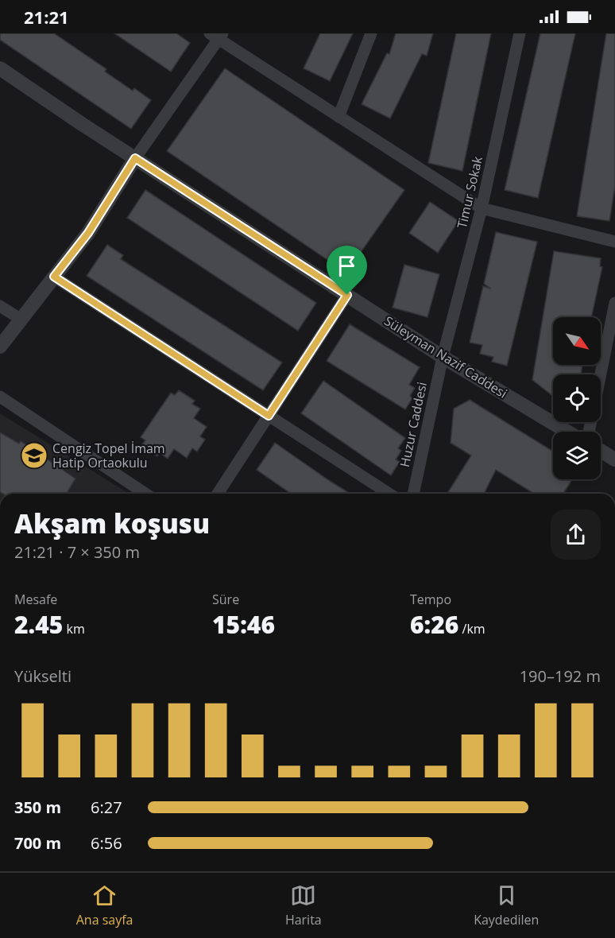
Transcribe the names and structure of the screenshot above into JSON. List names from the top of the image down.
{
  "streets": {
    "street": ["Timur Sokak", "Süleyman Nazif Caddesi", "Huzur Caddesi"]
  },
  "crossings": [
    ["Timur Sokak", "Süleyman Nazif Caddesi"],
    ["Timur Sokak", "Huzur Caddesi"],
    ["Süleyman Nazif Caddesi", "Huzur Caddesi"]
  ],
  "places": {
    "school or university": ["Cengiz Topel İmam Hatip Ortaokulu"]
  },
  "north": "bottom right",
  "page": {
    "status": "21:21",
    "heading": ["Akşam koşusu", "21:21 · 7 × 350 m"],
    "stats": [
      ["Mesafe", "2.45 km"],
      ["Süre", "15:46"],
      ["Tempo", "6:26 /km"]
    ],
    "chart": ["Yükselti", "190–192 m"],
    "list": [
      {
        "name": "350 m",
        "note": "6:27"
      },
      {
        "name": "700 m",
        "note": "6:56"
      }
    ],
    "tabs": ["Ana sayfa", "Harita", "Kaydedilen"]
  }
}
